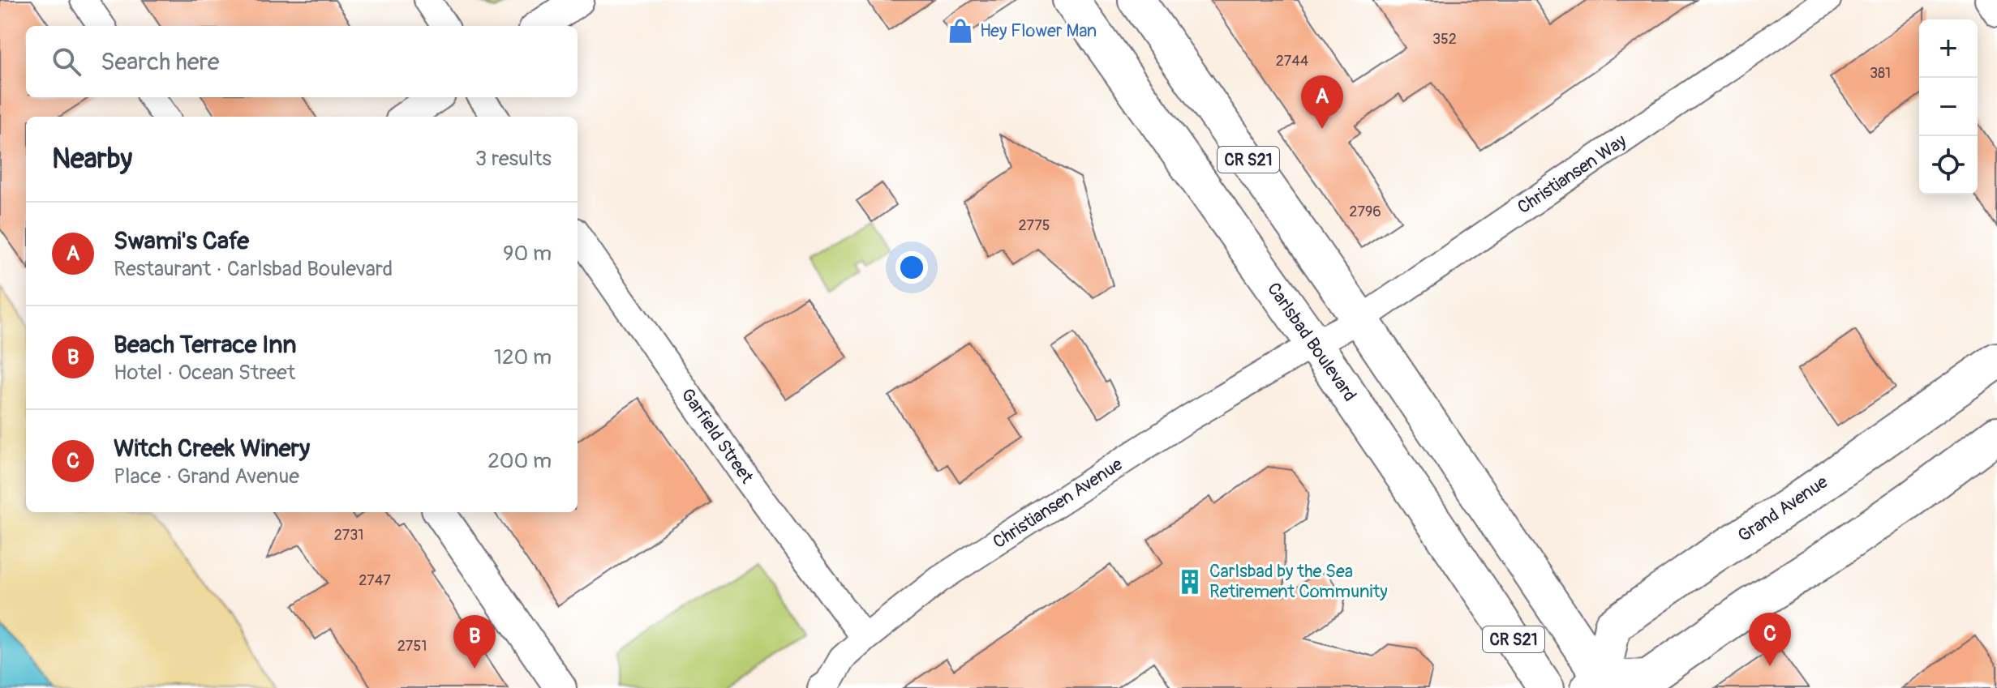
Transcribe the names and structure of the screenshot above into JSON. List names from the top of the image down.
{
  "streets": {
    "main road": ["CR S21", "Carlsbad Boulevard", "Grand Avenue"],
    "street": ["Christiansen Way", "Garfield Street", "Christiansen Avenue"]
  },
  "crossings": [
    ["CR S21", "Christiansen Way"],
    ["CR S21", "Grand Avenue"],
    ["Christiansen Way", "Carlsbad Boulevard"],
    ["Christiansen Way", "Christiansen Avenue"],
    ["Carlsbad Boulevard", "Christiansen Avenue"],
    ["Garfield Street", "Christiansen Avenue"]
  ],
  "places": {
    "shop": ["Hey Flower Man"],
    "building": ["Carlsbad by the Sea Retirement Community"]
  },
  "house_numbers": [
    "352",
    "2744",
    "381",
    "2796",
    "2775",
    "2731",
    "2747",
    "2751"
  ],
  "page": {
    "map_buttons": ["+", "−"],
    "search": "Search here",
    "pins": ["A", "C", "B"],
    "heading": ["Nearby", "3 results"],
    "list": [
      {
        "mark": "A",
        "name": "Swami's Cafe",
        "note": "Restaurant · Carlsbad Boulevard",
        "value": "90 m"
      },
      {
        "mark": "B",
        "name": "Beach Terrace Inn",
        "note": "Hotel · Ocean Street",
        "value": "120 m"
      },
      {
        "mark": "C",
        "name": "Witch Creek Winery",
        "note": "Place · Grand Avenue",
        "value": "200 m"
      }
    ]
  }
}
